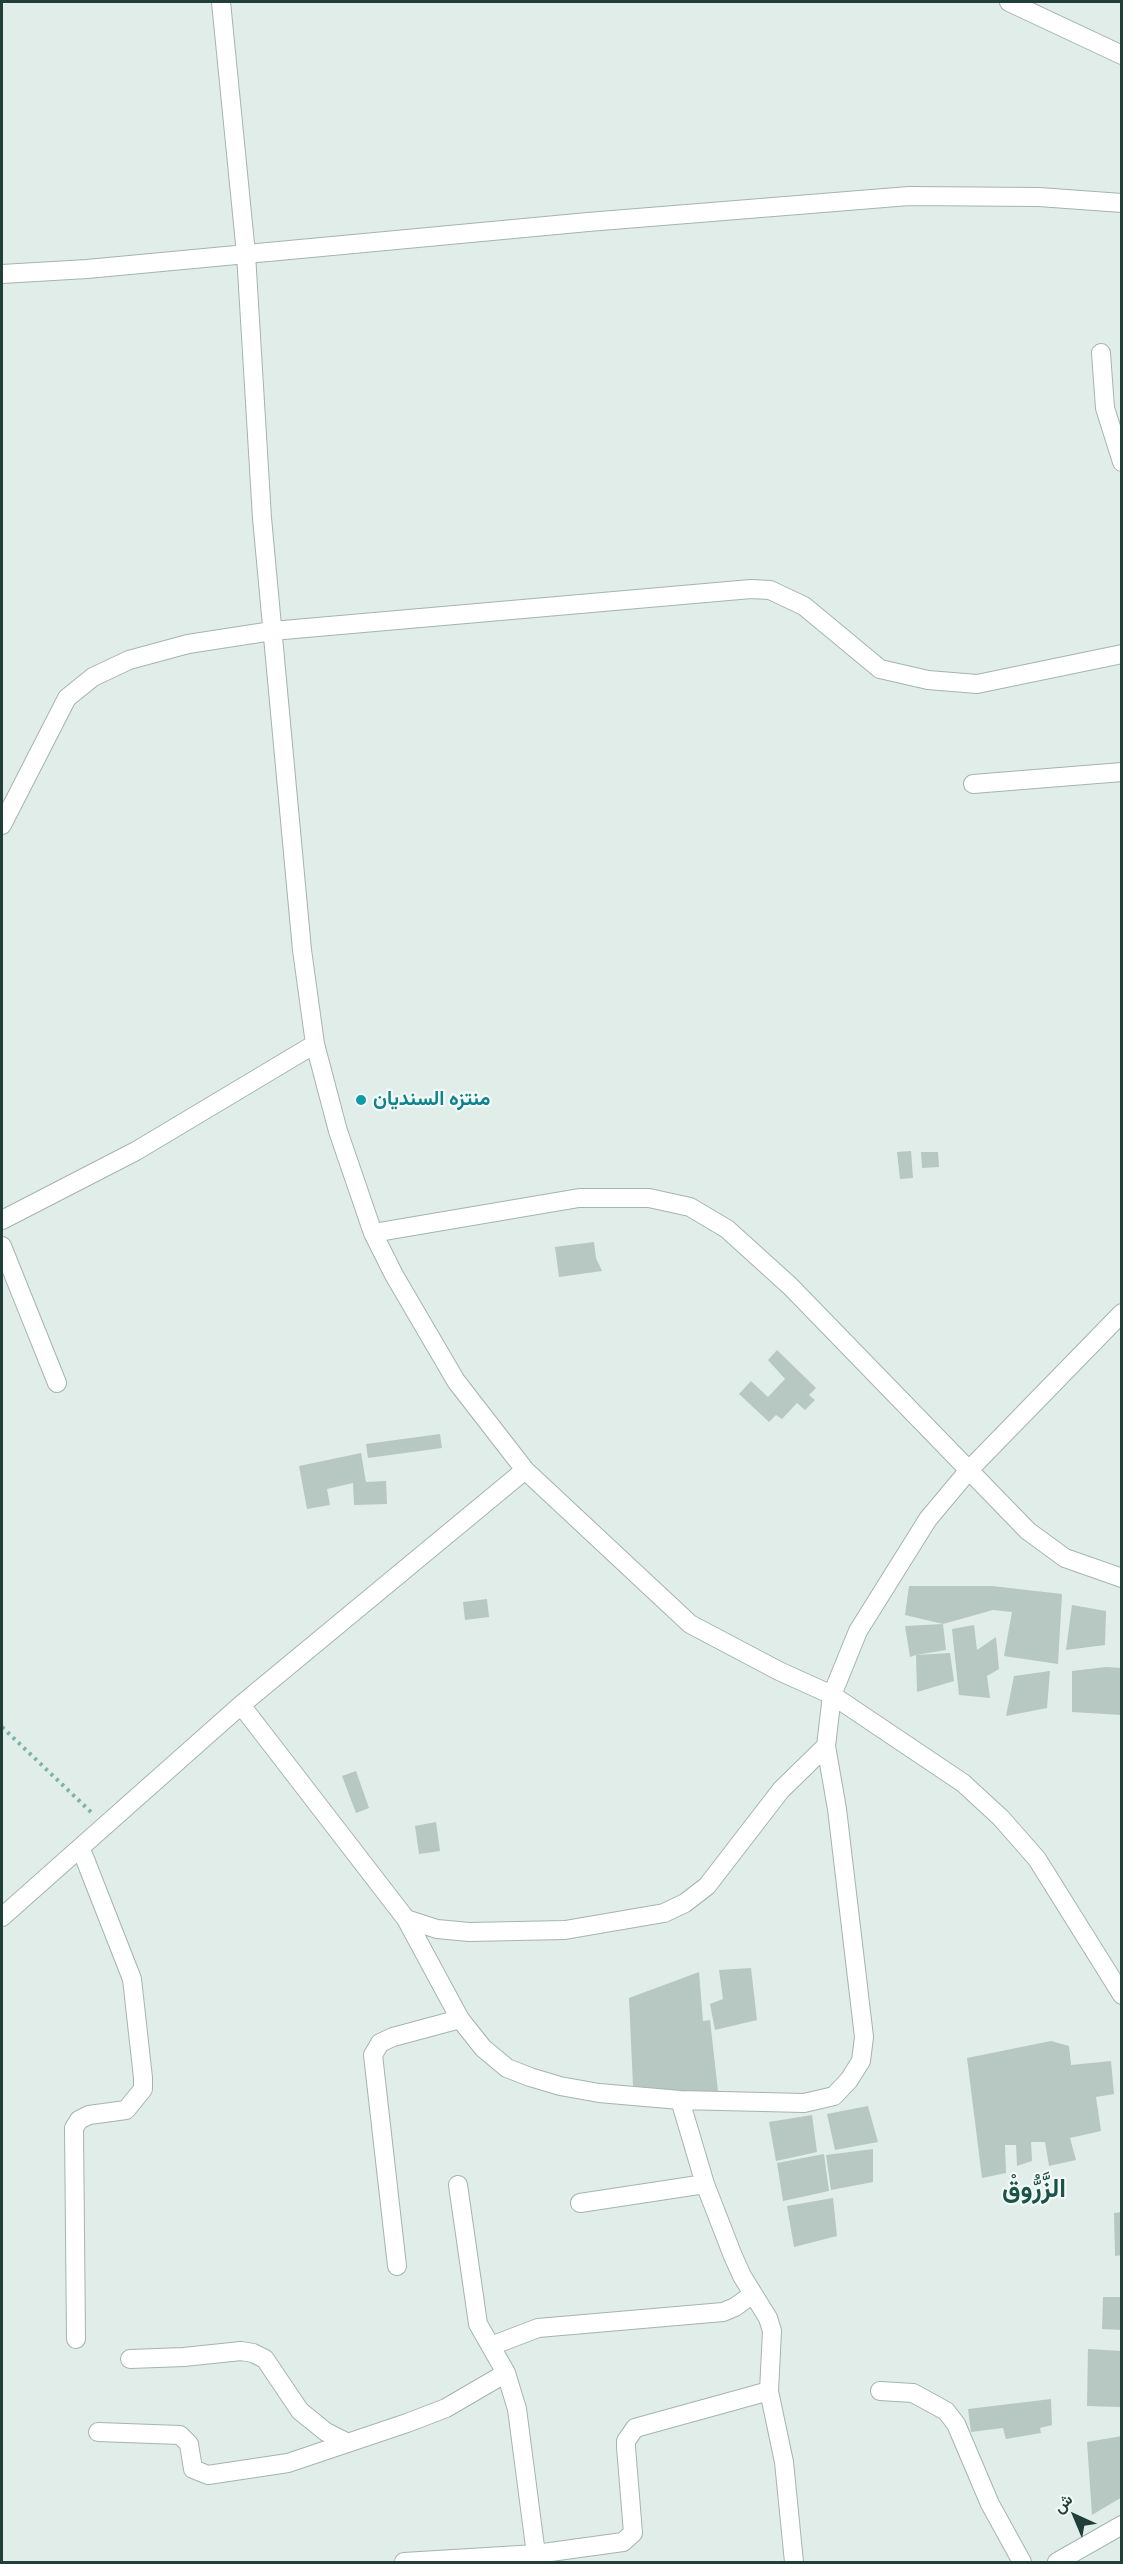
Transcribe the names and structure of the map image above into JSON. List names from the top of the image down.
{
  "districts": ["الزَّرُّوقْ"],
  "places": ["منتزه السنديان"],
  "north": "top left"
}
